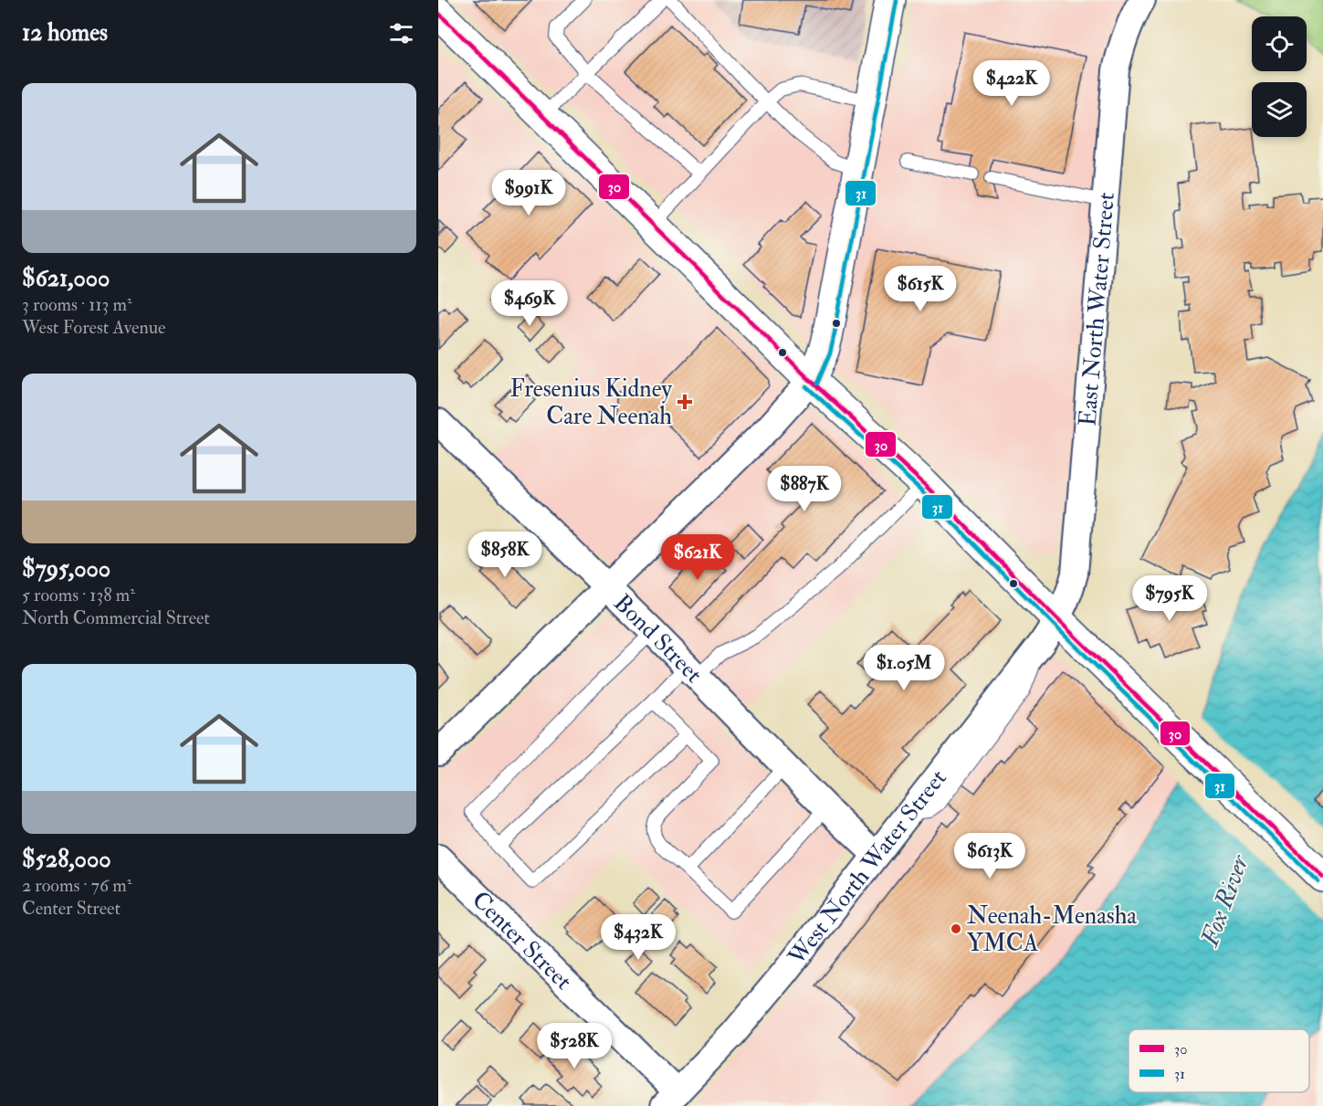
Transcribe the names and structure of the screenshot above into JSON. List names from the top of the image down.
{
  "streets": {
    "street": [
      "East North Water Street",
      "Bond Street",
      "West North Water Street",
      "Center Street"
    ]
  },
  "crossings": [
    ["East North Water Street", "West North Water Street"],
    ["Bond Street", "West North Water Street"],
    ["West North Water Street", "Center Street"]
  ],
  "water": ["Fox River"],
  "places": {
    "health": ["Fresenius Kidney Care Neenah"],
    "other": ["Neenah-Menasha YMCA"]
  },
  "lines": ["transit line 31", "transit line 30"],
  "legend": ["30", "31"],
  "page": {
    "heading": "12 homes",
    "price": [
      "$422K",
      "$991K",
      "$615K",
      "$469K",
      "$887K",
      "$858K",
      "$621K",
      "$795K",
      "$1.05M",
      "$613K",
      "$432K",
      "$528K"
    ],
    "list": [
      {
        "name": "$621,000",
        "note": "3 rooms · 113 m² · West Forest Avenue"
      },
      {
        "name": "$795,000",
        "note": "5 rooms · 138 m² · North Commercial Street"
      },
      {
        "name": "$528,000",
        "note": "2 rooms · 76 m² · Center Street"
      }
    ]
  }
}
